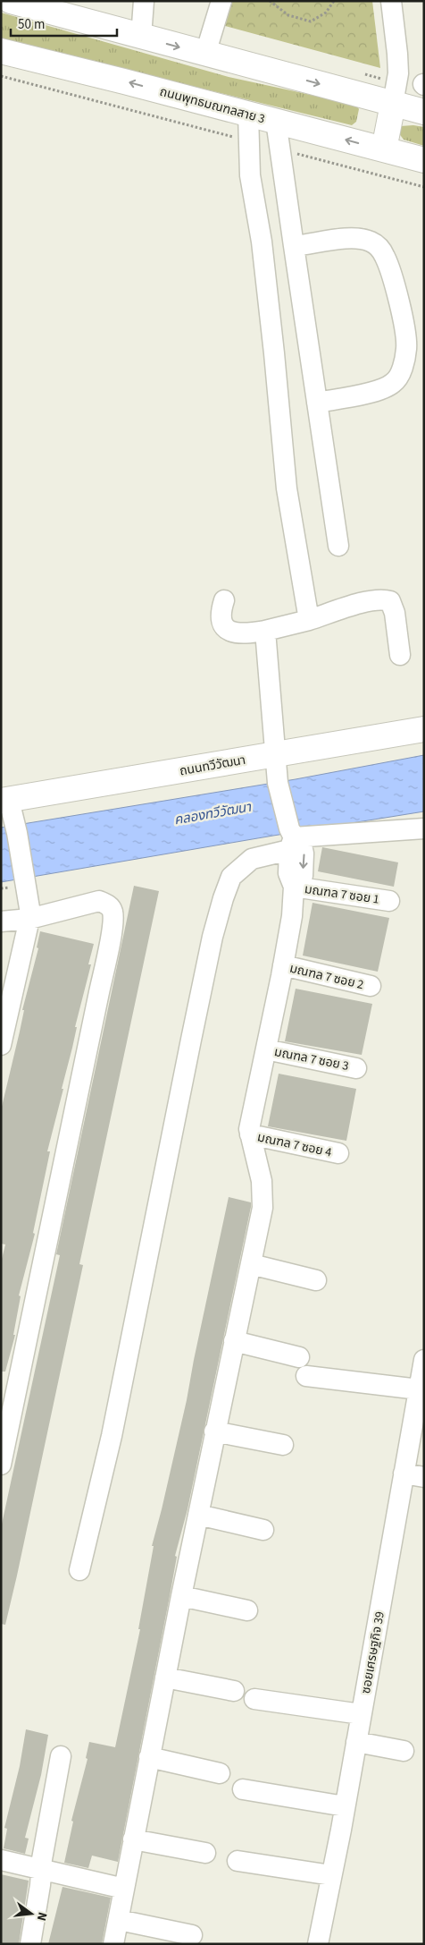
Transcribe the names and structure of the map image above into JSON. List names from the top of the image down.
{
  "streets": {
    "main road": ["ถนนพุทธมณฑลสาย 3", "ถนนทวีวัฒนา"],
    "street": [
      "มณฑล 7 ซอย 1",
      "มณฑล 7 ซอย 2",
      "มณฑล 7 ซอย 3",
      "มณฑล 7 ซอย 4",
      "ซอยเศรษฐกิจ 39"
    ]
  },
  "water": ["คลองทวีวัฒนา"],
  "scale_bar": "50 m",
  "north": "right"
}
